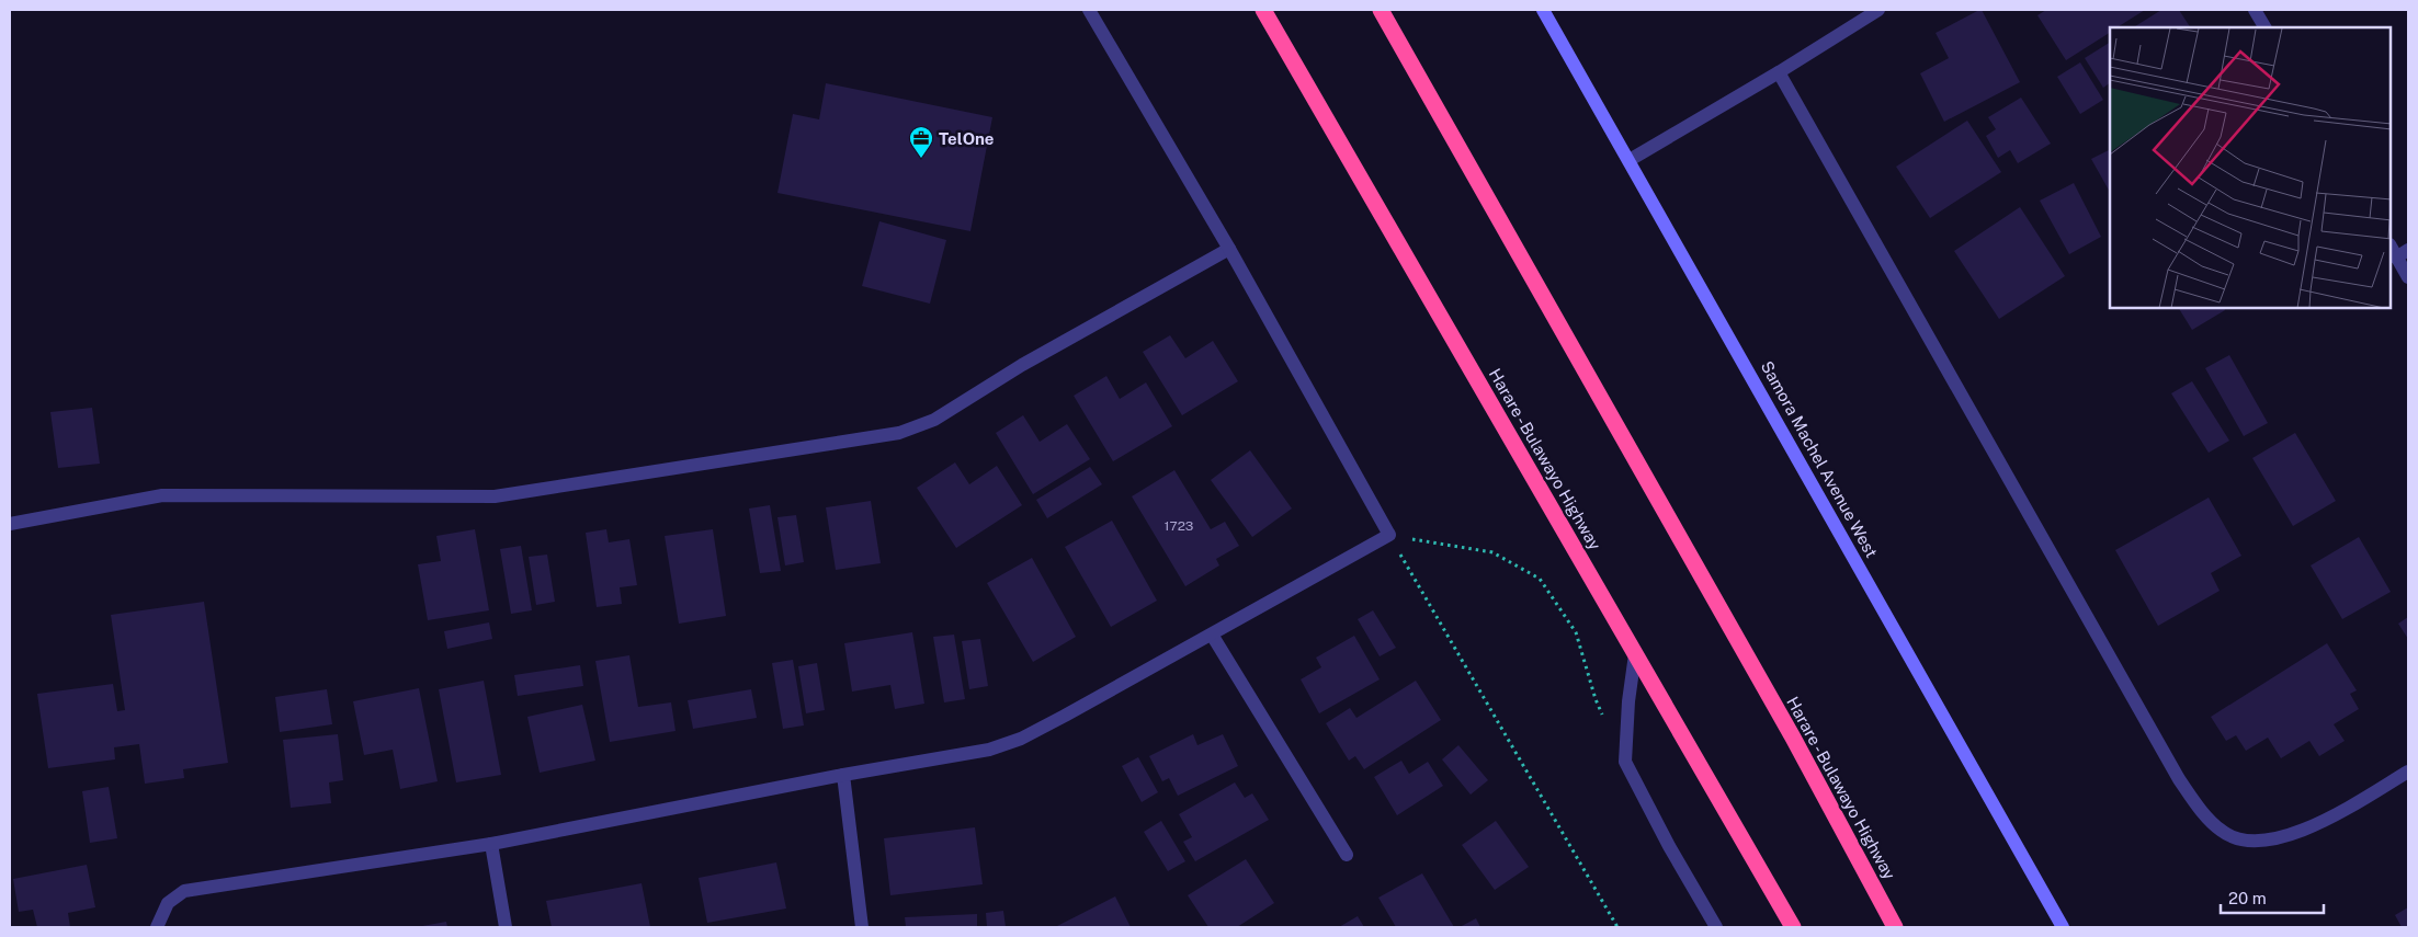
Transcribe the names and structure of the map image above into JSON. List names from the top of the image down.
{
  "streets": {
    "highway": ["Harare - Bulawayo Highway"],
    "street": ["Samora Machel Avenue West"]
  },
  "places": {
    "office": ["TelOne"]
  },
  "house_numbers": ["1723"],
  "scale_bar": "20 m"
}
